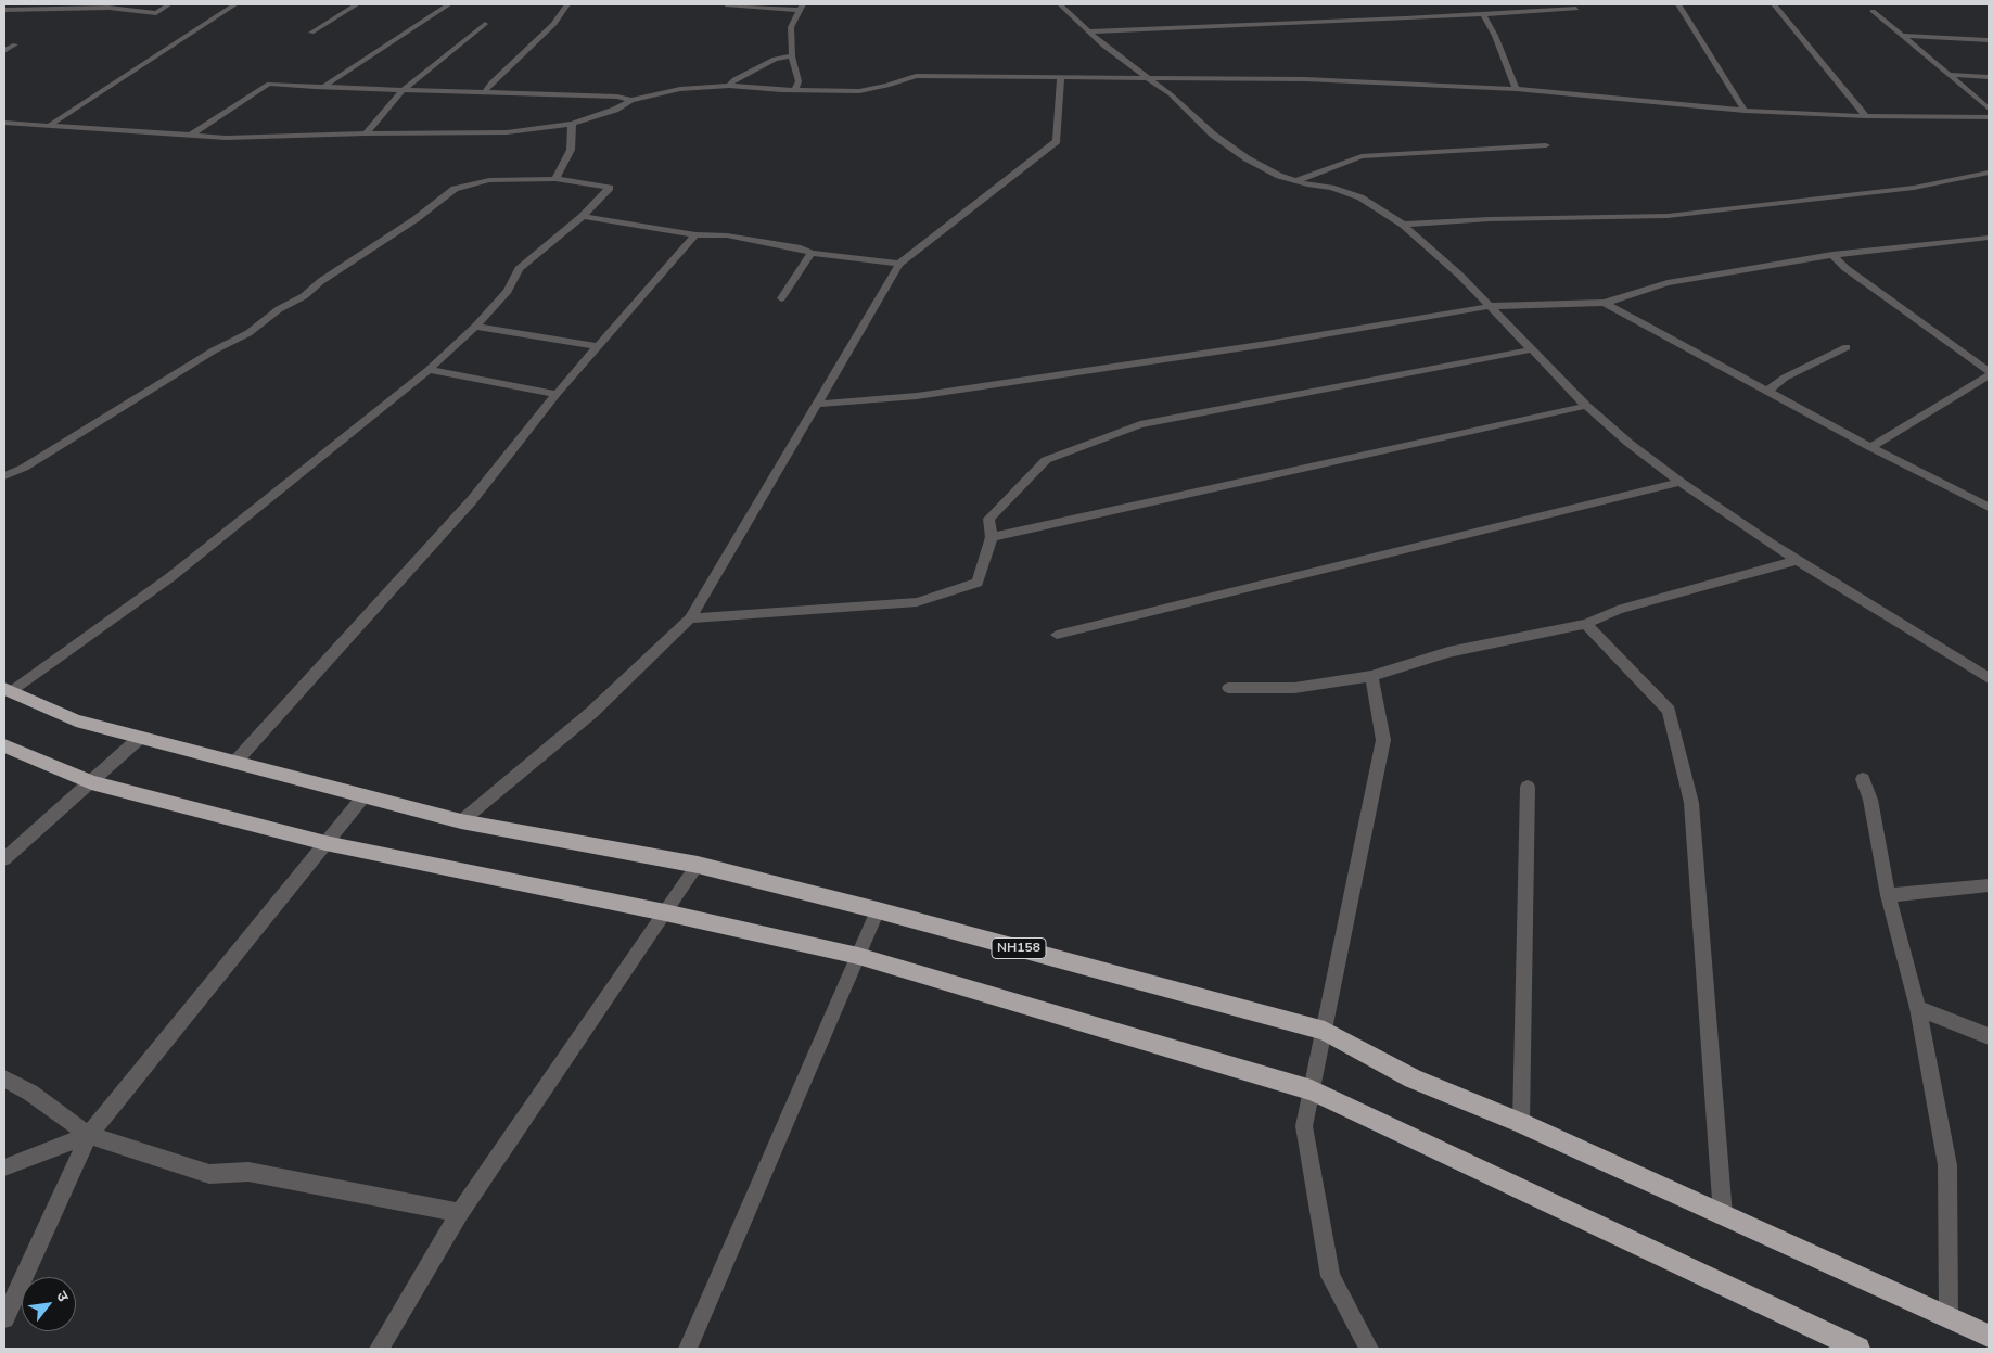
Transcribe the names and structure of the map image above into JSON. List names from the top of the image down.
{
  "streets": {
    "highway": ["NH158"]
  },
  "north": "top right"
}
